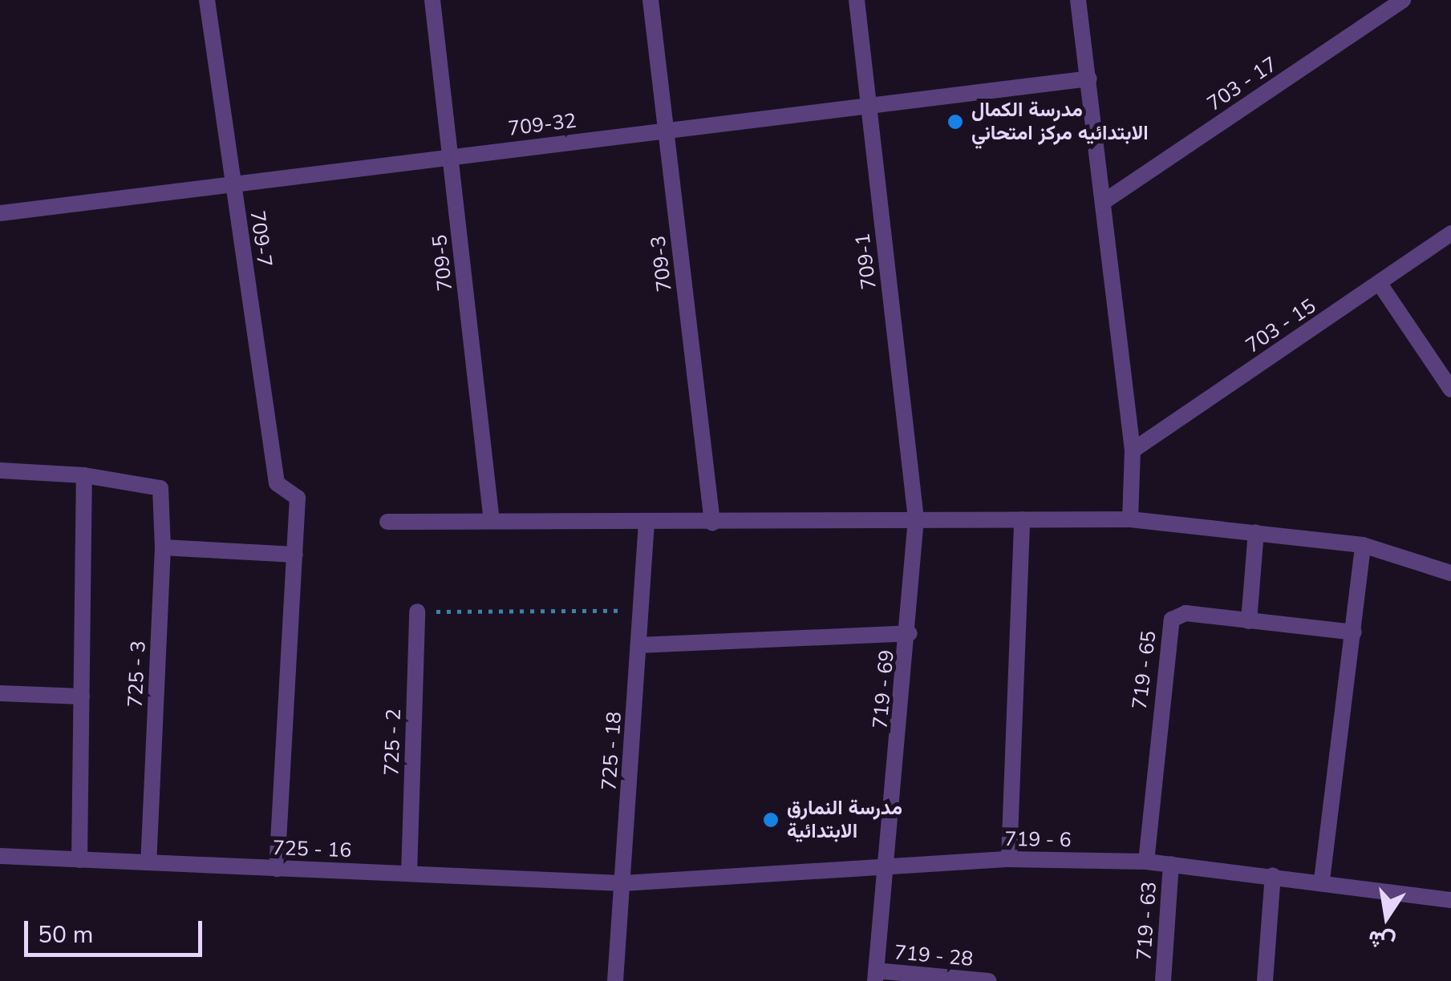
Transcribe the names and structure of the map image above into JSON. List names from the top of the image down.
{
  "streets": {
    "street": [
      "703 - 17",
      "709-32",
      "709-7",
      "709-1",
      "709-5",
      "709-3",
      "703 - 15",
      "719 - 65",
      "725 - 3",
      "719 - 69",
      "725 - 2",
      "725 - 18",
      "719 - 6",
      "725 - 16",
      "719 - 63",
      "719 - 28"
    ]
  },
  "crossings": [
    ["709-32", "709-7"],
    ["709-32", "709-1"],
    ["709-32", "709-5"],
    ["709-32", "709-3"],
    ["709-1", "719 - 69"],
    ["719 - 65", "719 - 6"],
    ["725 - 3", "725 - 16"],
    ["719 - 69", "719 - 6"],
    ["719 - 69", "719 - 28"],
    ["725 - 2", "725 - 16"],
    ["725 - 18", "719 - 6"],
    ["725 - 18", "725 - 16"],
    ["719 - 6", "725 - 16"],
    ["719 - 6", "719 - 63"]
  ],
  "places": ["مدرسة الكمال الابتدائيه مركز امتحاني", "مدرسة النمارق الابتدائية"],
  "scale_bar": "50 m",
  "north": "bottom"
}
